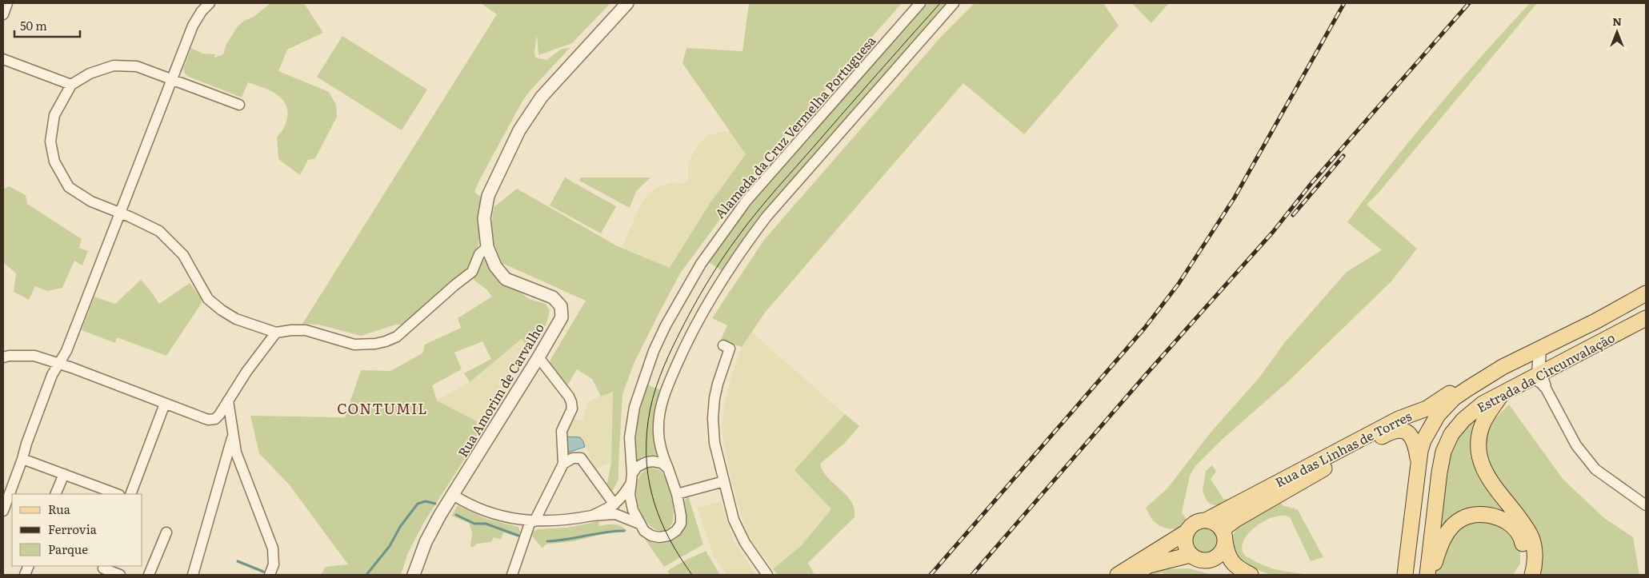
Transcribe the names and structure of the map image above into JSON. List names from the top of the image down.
{
  "streets": {
    "main road": ["Estrada da Circunvalação", "Rua das Linhas de Torres"],
    "street": ["Alameda da Cruz Vermelha Portuguesa", "Rua Amorim de Carvalho"]
  },
  "districts": ["CONTUMIL"],
  "legend": ["Rua", "Ferrovia", "Parque"],
  "scale_bar": "50 m",
  "north": "top"
}
